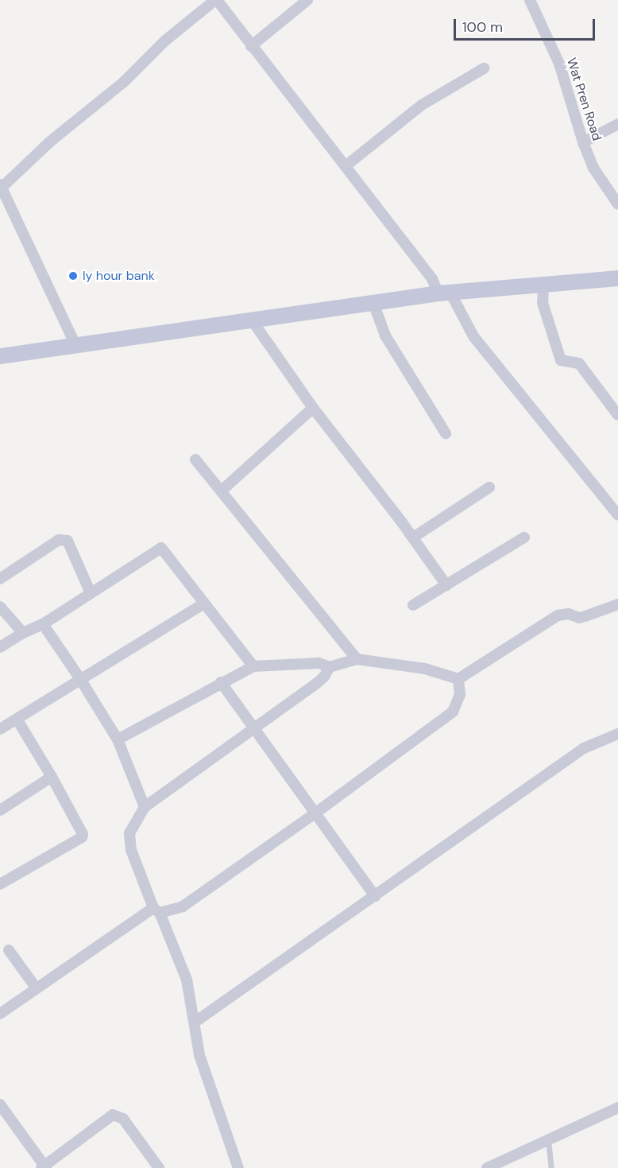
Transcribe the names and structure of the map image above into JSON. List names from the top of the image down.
{
  "streets": {
    "street": ["Wat Pren Road"]
  },
  "places": ["ly hour bank"],
  "scale_bar": "100 m"
}
